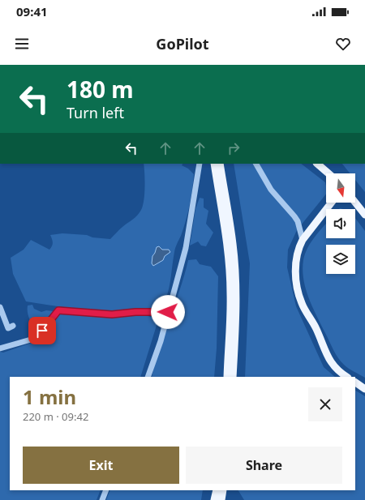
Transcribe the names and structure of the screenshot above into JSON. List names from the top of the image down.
{
  "north": "bottom",
  "page": {
    "status": "09:41",
    "header": "GoPilot",
    "turn": ["180 m", "Turn left"],
    "heading": ["1 min", "220 m · 09:42"],
    "buttons": ["Exit", "Share"]
  }
}
